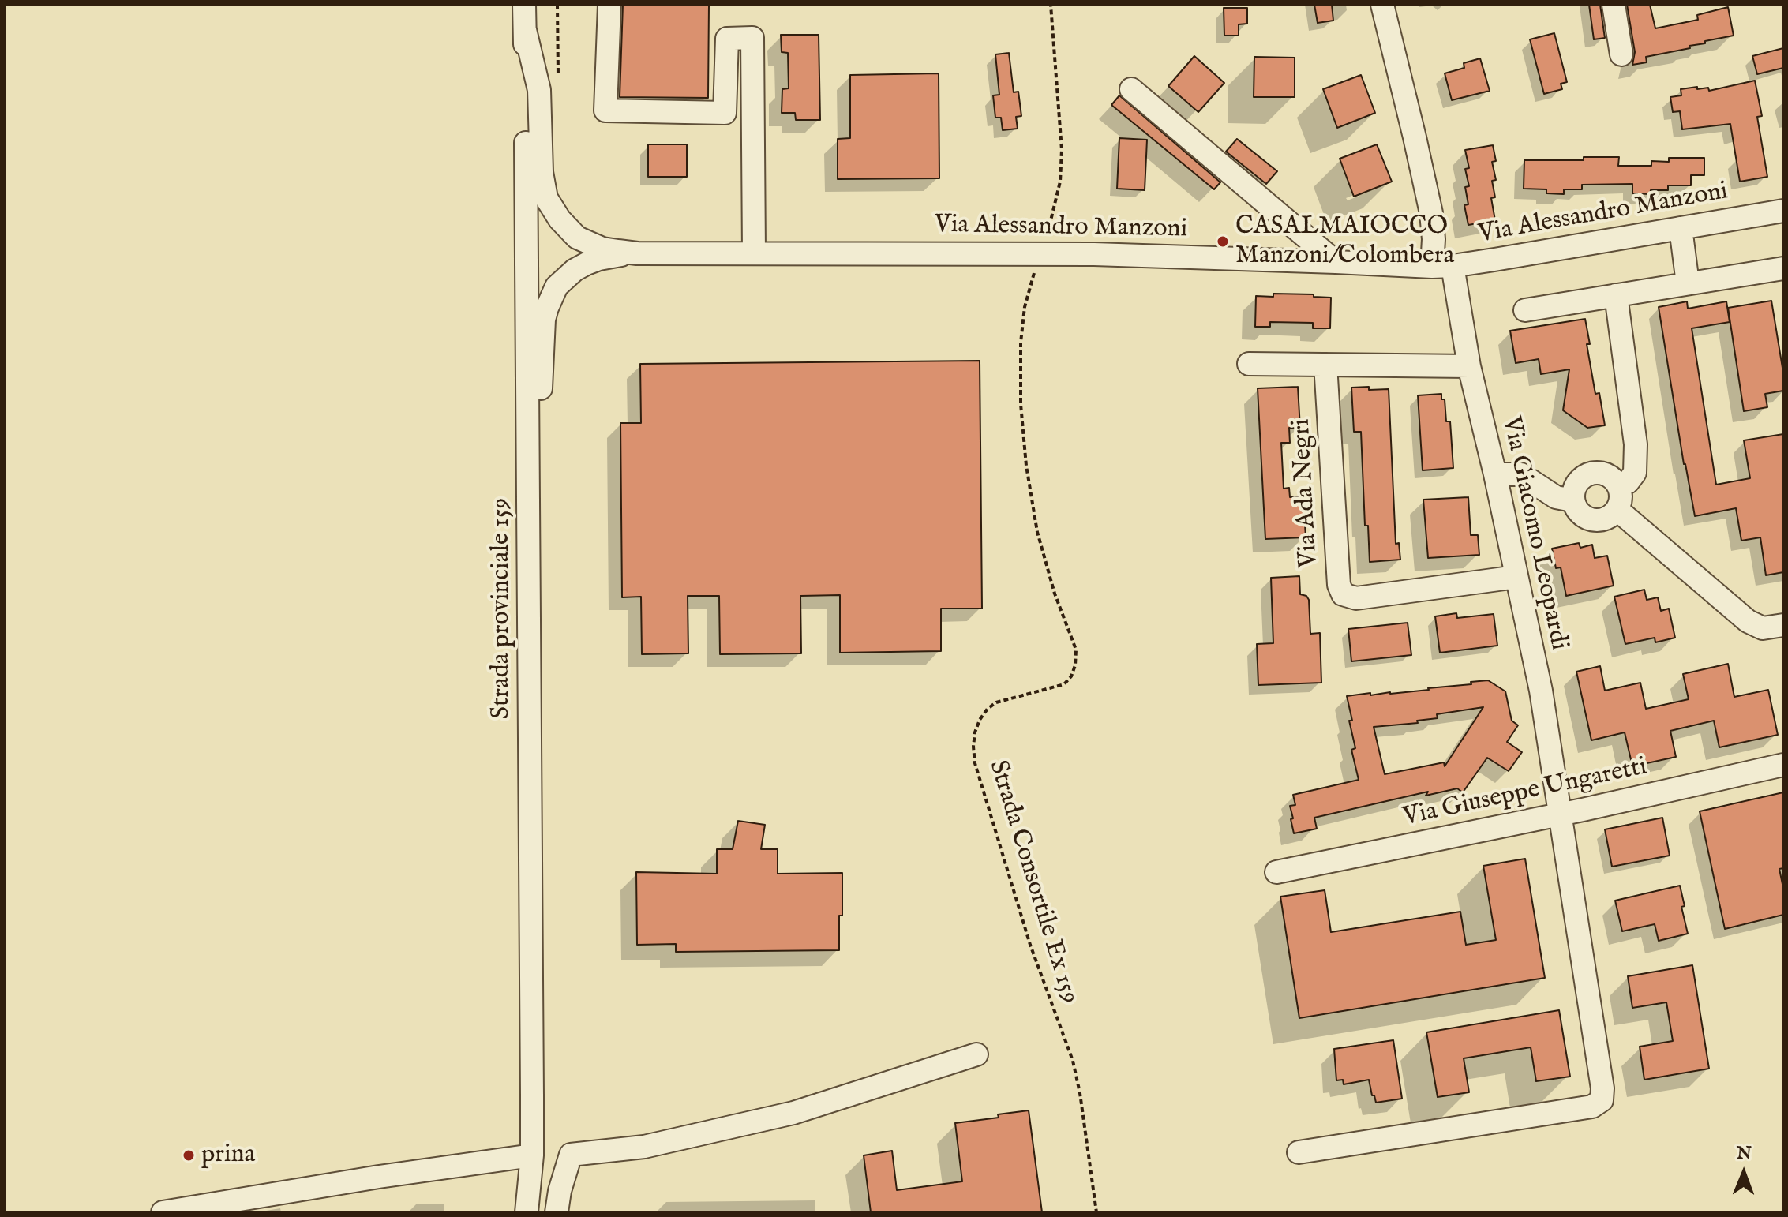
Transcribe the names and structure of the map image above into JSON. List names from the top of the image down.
{
  "streets": {
    "street": [
      "Via Alessandro Manzoni",
      "Via Ada Negri",
      "Via Giacomo Leopardi",
      "Strada provinciale 159",
      "Via Giuseppe Ungaretti"
    ],
    "path": ["Strada Consortile Ex 159"]
  },
  "crossings": [
    ["Via Alessandro Manzoni", "Via Giacomo Leopardi"],
    ["Via Alessandro Manzoni", "Strada Consortile Ex 159"],
    ["Via Ada Negri", "Via Giacomo Leopardi"],
    ["Via Giacomo Leopardi", "Via Giuseppe Ungaretti"]
  ],
  "places": ["CASALMAIOCCO Manzoni/Colombera", "prina"],
  "north": "top"
}
